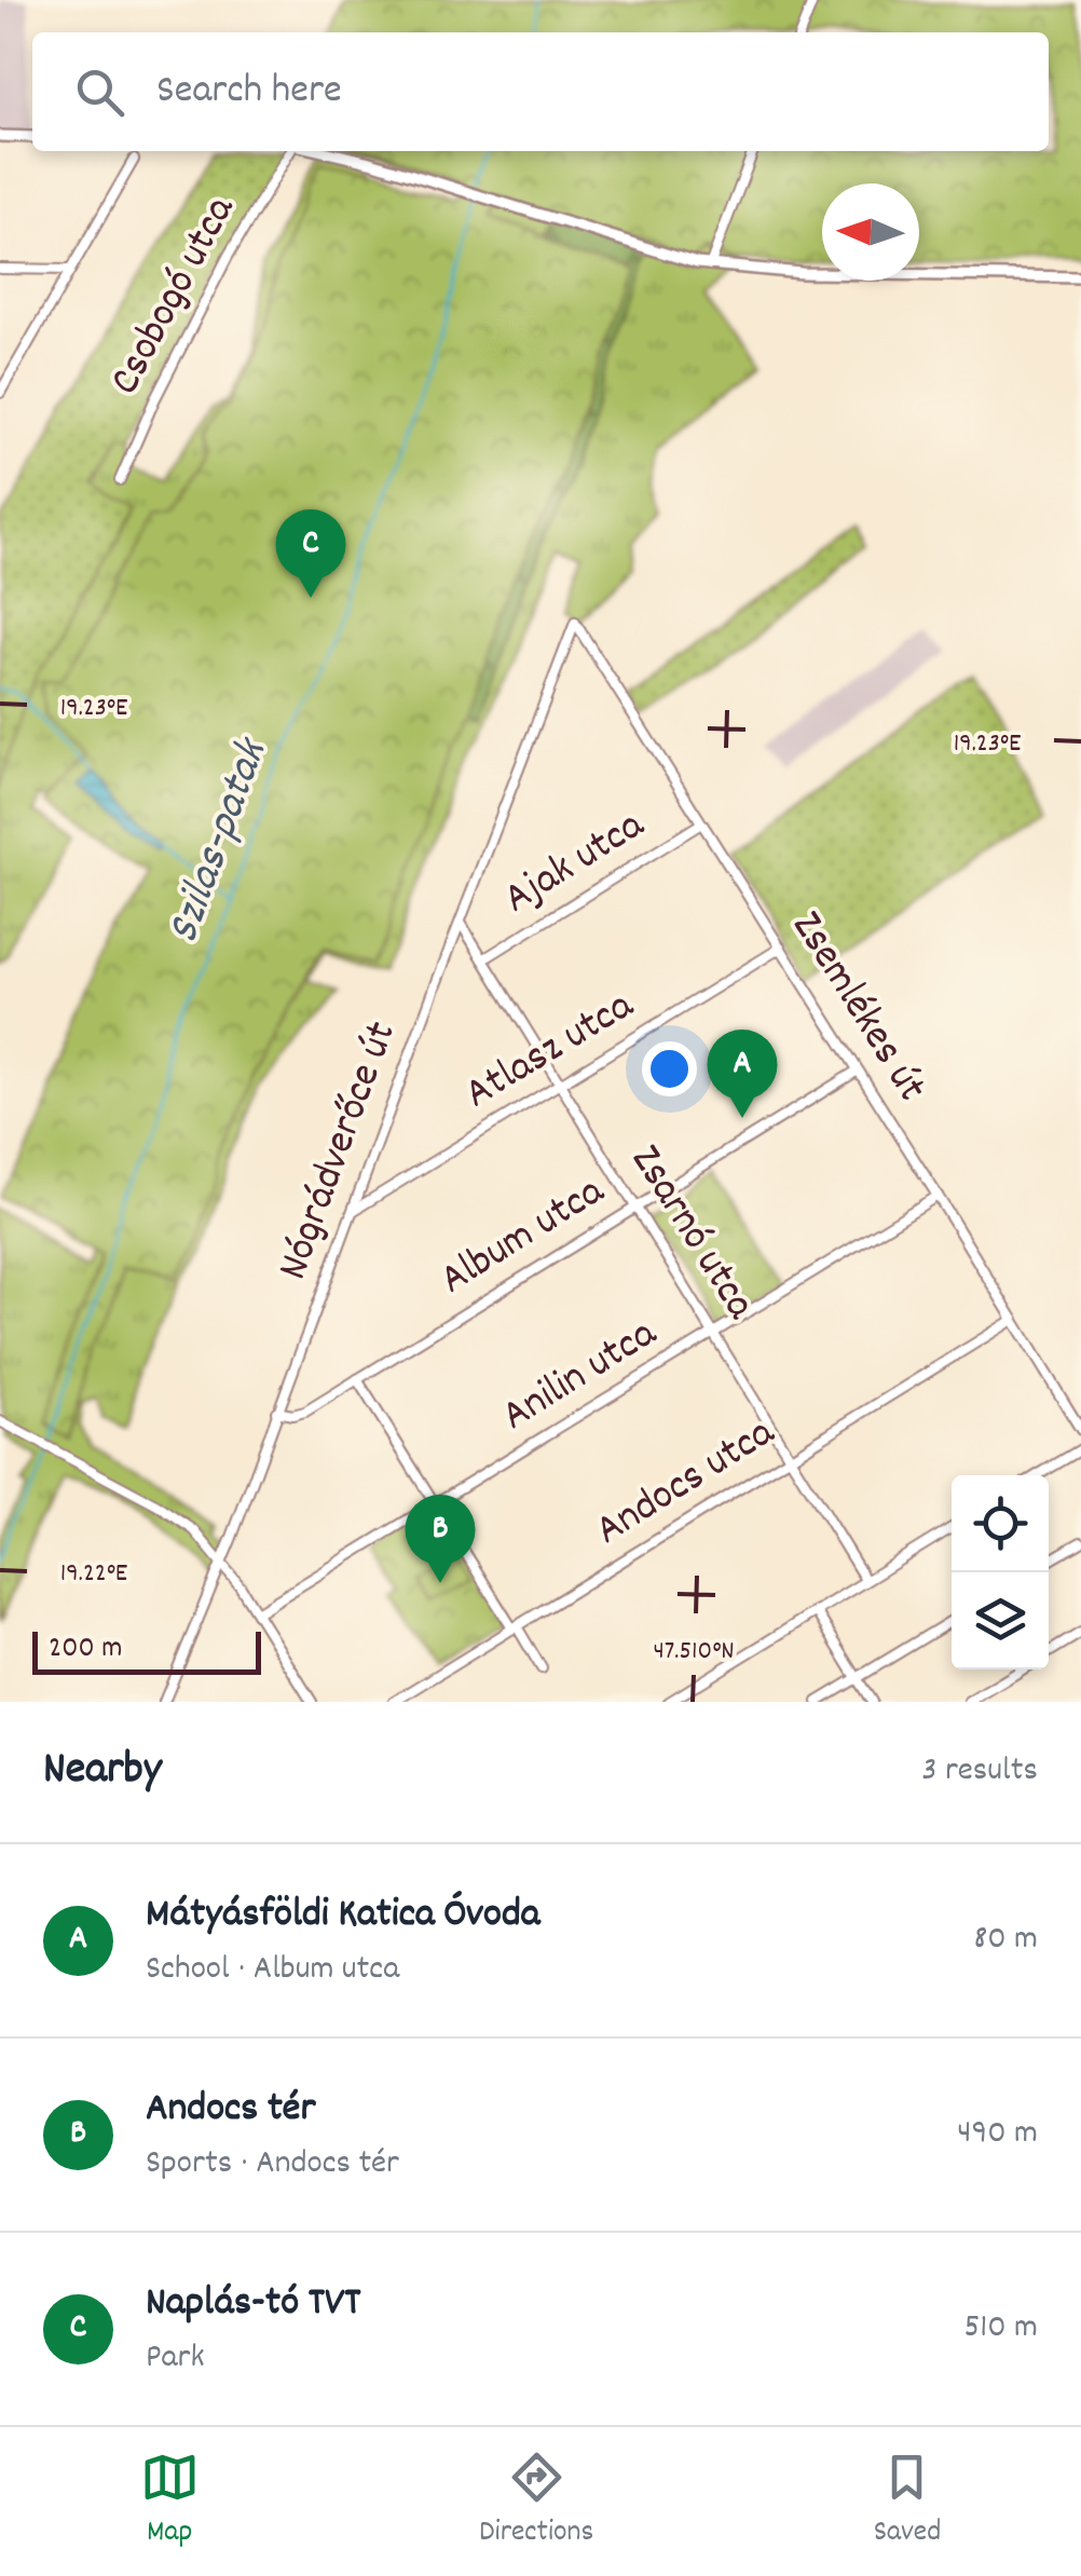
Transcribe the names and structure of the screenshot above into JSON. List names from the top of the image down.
{
  "streets": {
    "street": [
      "Csobogó utca",
      "Ajak utca",
      "Zsemlékes út",
      "Atlasz utca",
      "Nógrádverőce út",
      "Zsarnó utca",
      "Album utca",
      "Anilin utca",
      "Andocs utca"
    ]
  },
  "crossings": [
    ["Ajak utca", "Zsemlékes út"],
    ["Ajak utca", "Zsarnó utca"],
    ["Zsemlékes út", "Atlasz utca"],
    ["Zsemlékes út", "Nógrádverőce út"],
    ["Zsemlékes út", "Album utca"],
    ["Zsemlékes út", "Anilin utca"],
    ["Zsemlékes út", "Andocs utca"],
    ["Atlasz utca", "Nógrádverőce út"],
    ["Atlasz utca", "Zsarnó utca"],
    ["Nógrádverőce út", "Zsarnó utca"],
    ["Nógrádverőce út", "Album utca"],
    ["Zsarnó utca", "Album utca"],
    ["Zsarnó utca", "Anilin utca"],
    ["Zsarnó utca", "Andocs utca"]
  ],
  "water": ["Szilas-patak"],
  "scale_bar": "200 m",
  "north": "left",
  "page": {
    "search": "Search here",
    "pins": ["C", "A", "B"],
    "scale": "200 m",
    "heading": ["Nearby", "3 results"],
    "list": [
      {
        "mark": "A",
        "name": "Mátyásföldi Katica Óvoda",
        "note": "School · Album utca",
        "value": "80 m"
      },
      {
        "mark": "B",
        "name": "Andocs tér",
        "note": "Sports · Andocs tér",
        "value": "490 m"
      },
      {
        "mark": "C",
        "name": "Naplás-tó TVT",
        "note": "Park",
        "value": "510 m"
      }
    ],
    "nav": ["Map", "Directions", "Saved"]
  },
  "coordinates": ["19.23°E", "19.22°E", "47.510°N"]
}
